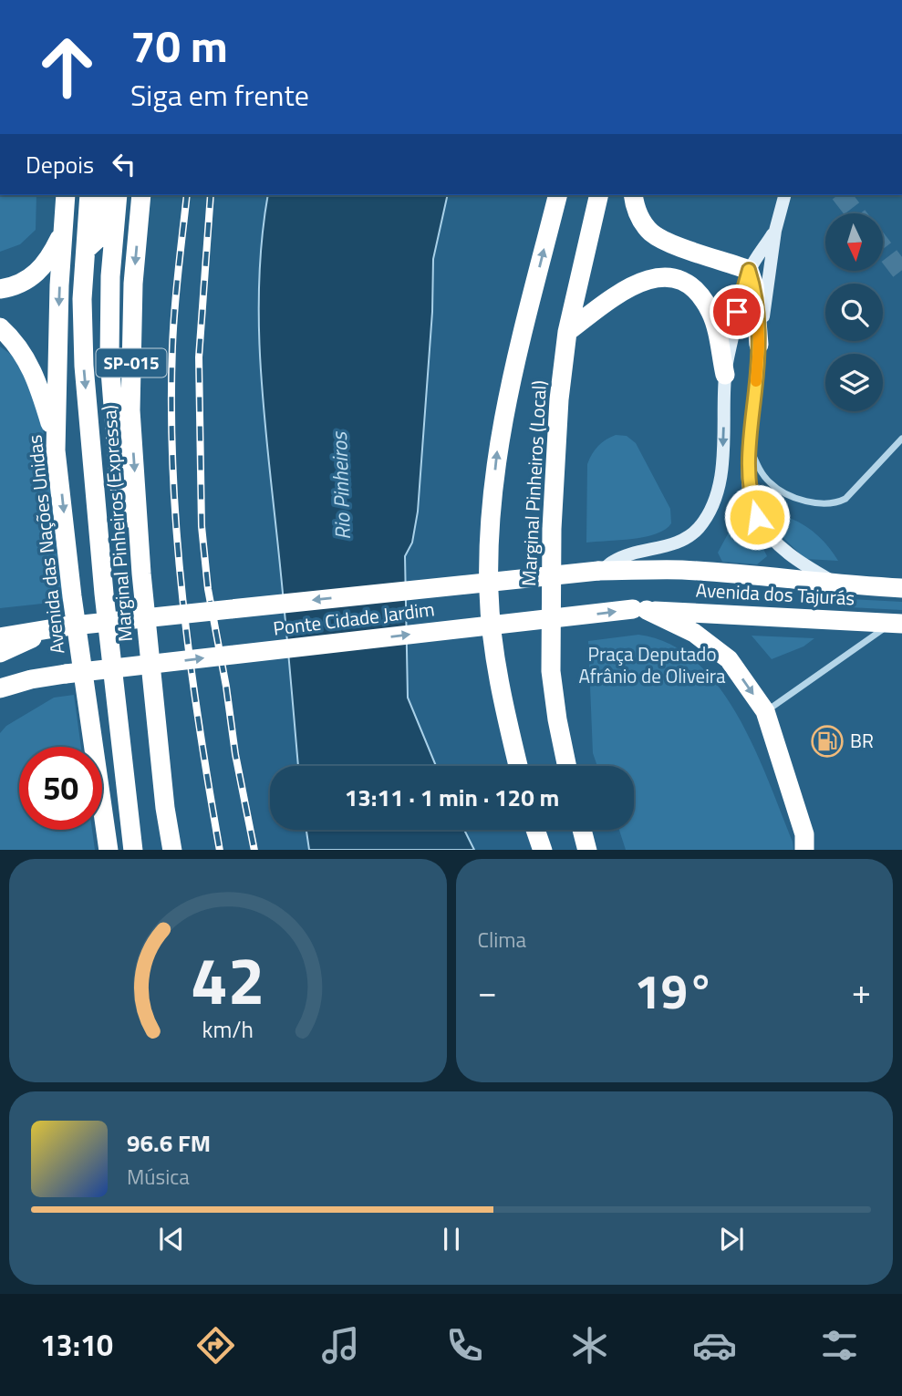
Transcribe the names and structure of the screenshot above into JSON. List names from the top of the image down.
{
  "streets": {
    "highway": [
      "SP-015",
      "Marginal Pinheiros (Local)",
      "Marginal Pinheiros (Expressa)",
      "Avenida das Nações Unidas",
      "Avenida dos Tajurás",
      "Ponte Cidade Jardim"
    ]
  },
  "crossings": [
    ["Avenida dos Tajurás", "Ponte Cidade Jardim"]
  ],
  "water": ["Rio Pinheiros"],
  "parks": ["Praça Deputado Afrânio de Oliveira"],
  "places": {
    "fuel station": ["BR"]
  },
  "north": "bottom",
  "page": {
    "turn": ["70 m", "Siga em frente"],
    "then": "Depois",
    "limit": "50",
    "trip": "13:11 · 1 min · 120 m",
    "tile": "Clima",
    "heat": ["−", "19°", "+"],
    "song": ["96.6 FM", "Música"],
    "tabs": "13:10",
    "gauge": ["42", "km/h"]
  }
}
